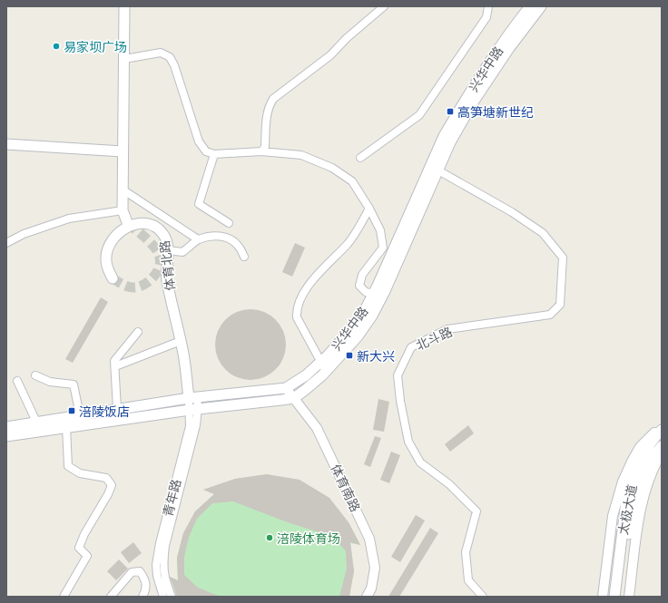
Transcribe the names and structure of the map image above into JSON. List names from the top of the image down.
{
  "streets": {
    "main road": ["兴华中路", "体育北路", "太极大道"],
    "street": ["北斗路", "体育南路", "青年路"]
  },
  "crossings": [
    ["兴华中路", "体育北路"],
    ["兴华中路", "体育南路"]
  ],
  "places": {
    "other": ["易家坝广场", "涪陵体育场"],
    "transit": ["高笋塘新世纪", "新大兴", "涪陵饭店"]
  }
}
